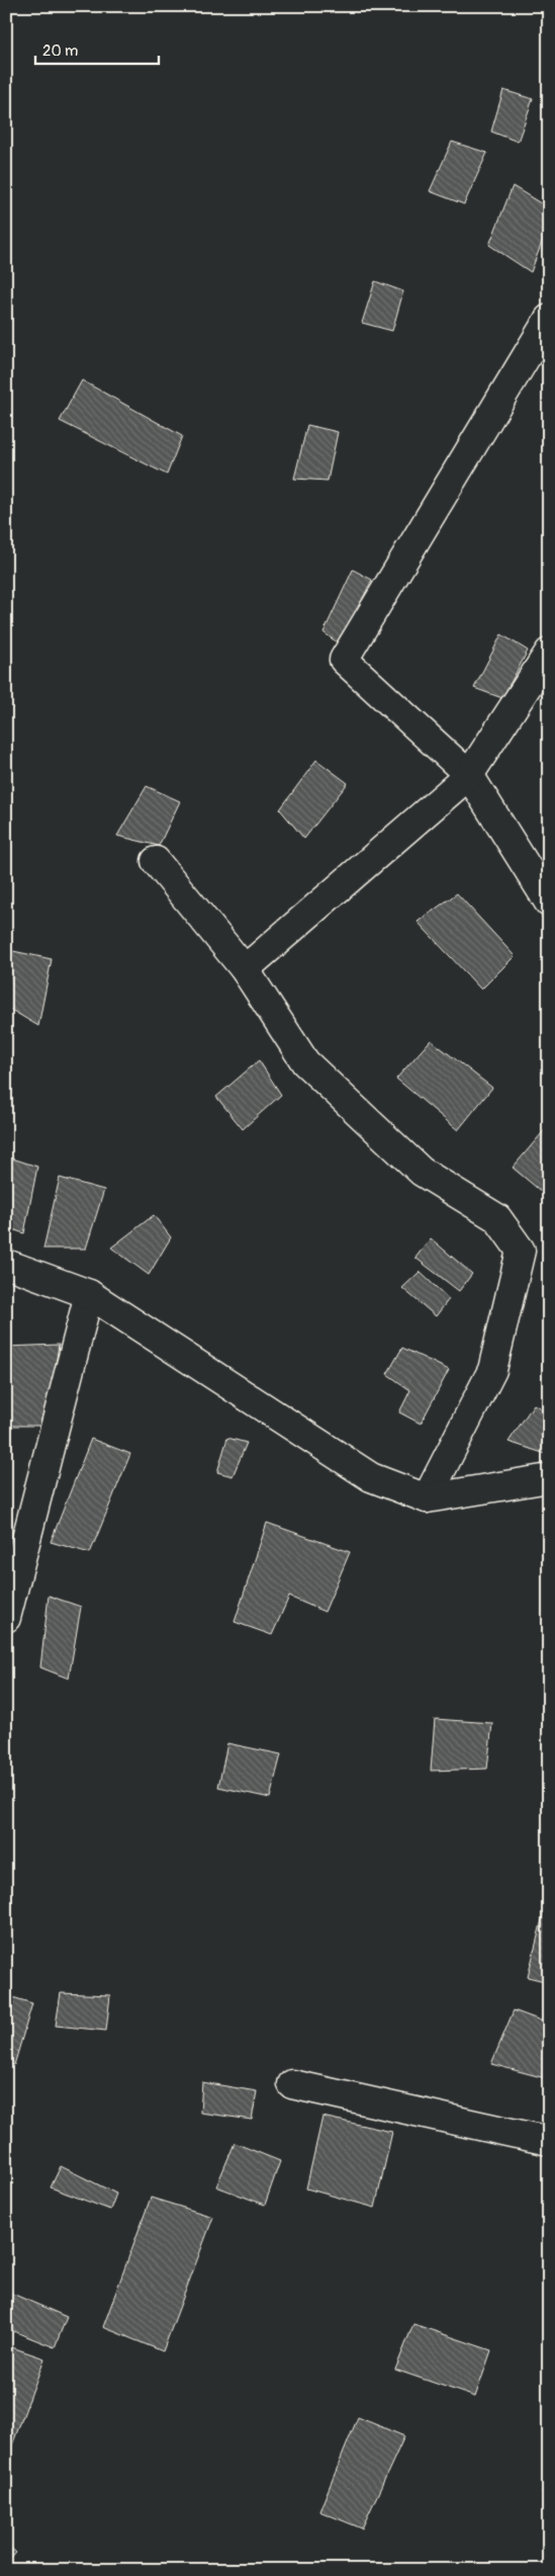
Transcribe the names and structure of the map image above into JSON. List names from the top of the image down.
{
  "scale_bar": "20 m"
}
